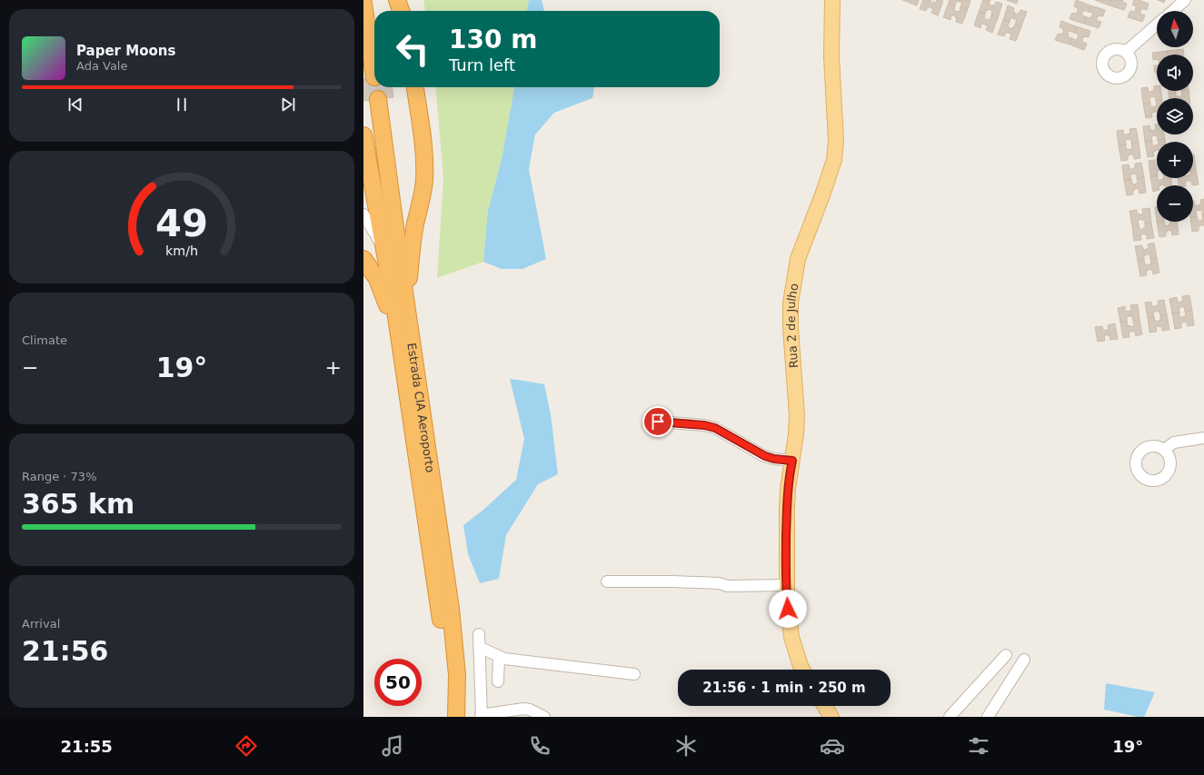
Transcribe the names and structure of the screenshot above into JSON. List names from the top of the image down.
{
  "streets": {
    "highway": ["Estrada CIA Aeroporto"],
    "main road": ["Rua 2 de Julho"]
  },
  "north": "top",
  "page": {
    "map_buttons": ["+", "−"],
    "turn": ["130 m", "Turn left"],
    "song": ["Paper Moons", "Ada Vale"],
    "tile": [
      "Climate",
      ["Range · 73%", "365 km"],
      ["Arrival", "21:56"]
    ],
    "heat": ["−", "19°", "+"],
    "limit": "50",
    "trip": "21:56 · 1 min · 250 m",
    "tabs": ["21:55", "19°"],
    "gauge": ["49", "km/h"]
  }
}
